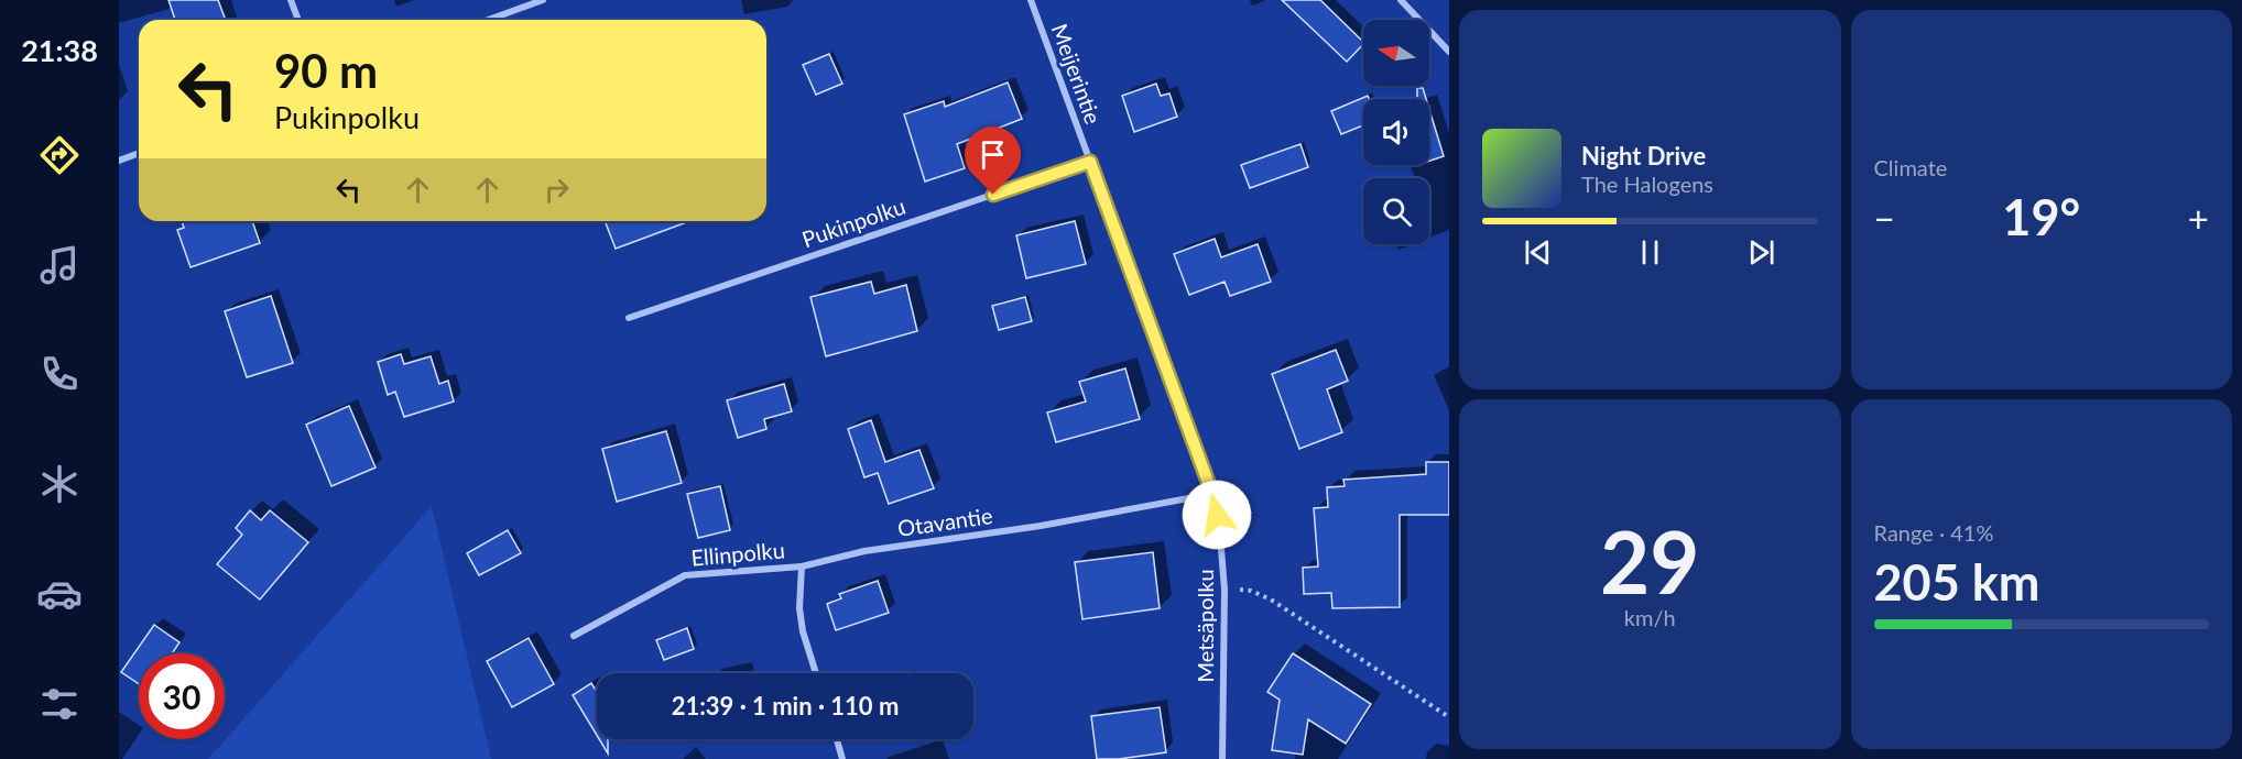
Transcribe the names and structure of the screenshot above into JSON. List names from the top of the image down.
{
  "streets": {
    "street": [
      "Meijerintie",
      "Pukinpolku",
      "Otavantie",
      "Ellinpolku",
      "Metsäpolku"
    ]
  },
  "crossings": [
    ["Meijerintie", "Pukinpolku"],
    ["Meijerintie", "Otavantie"],
    ["Meijerintie", "Metsäpolku"],
    ["Otavantie", "Ellinpolku"],
    ["Otavantie", "Metsäpolku"]
  ],
  "north": "left",
  "page": {
    "tabs": "21:38",
    "tile": [
      "Climate",
      ["29", "km/h"],
      ["Range · 41%", "205 km"]
    ],
    "turn": ["90 m", "Pukinpolku"],
    "song": ["Night Drive", "The Halogens"],
    "heat": ["−", "19°", "+"],
    "limit": "30",
    "trip": "21:39 · 1 min · 110 m"
  }
}
